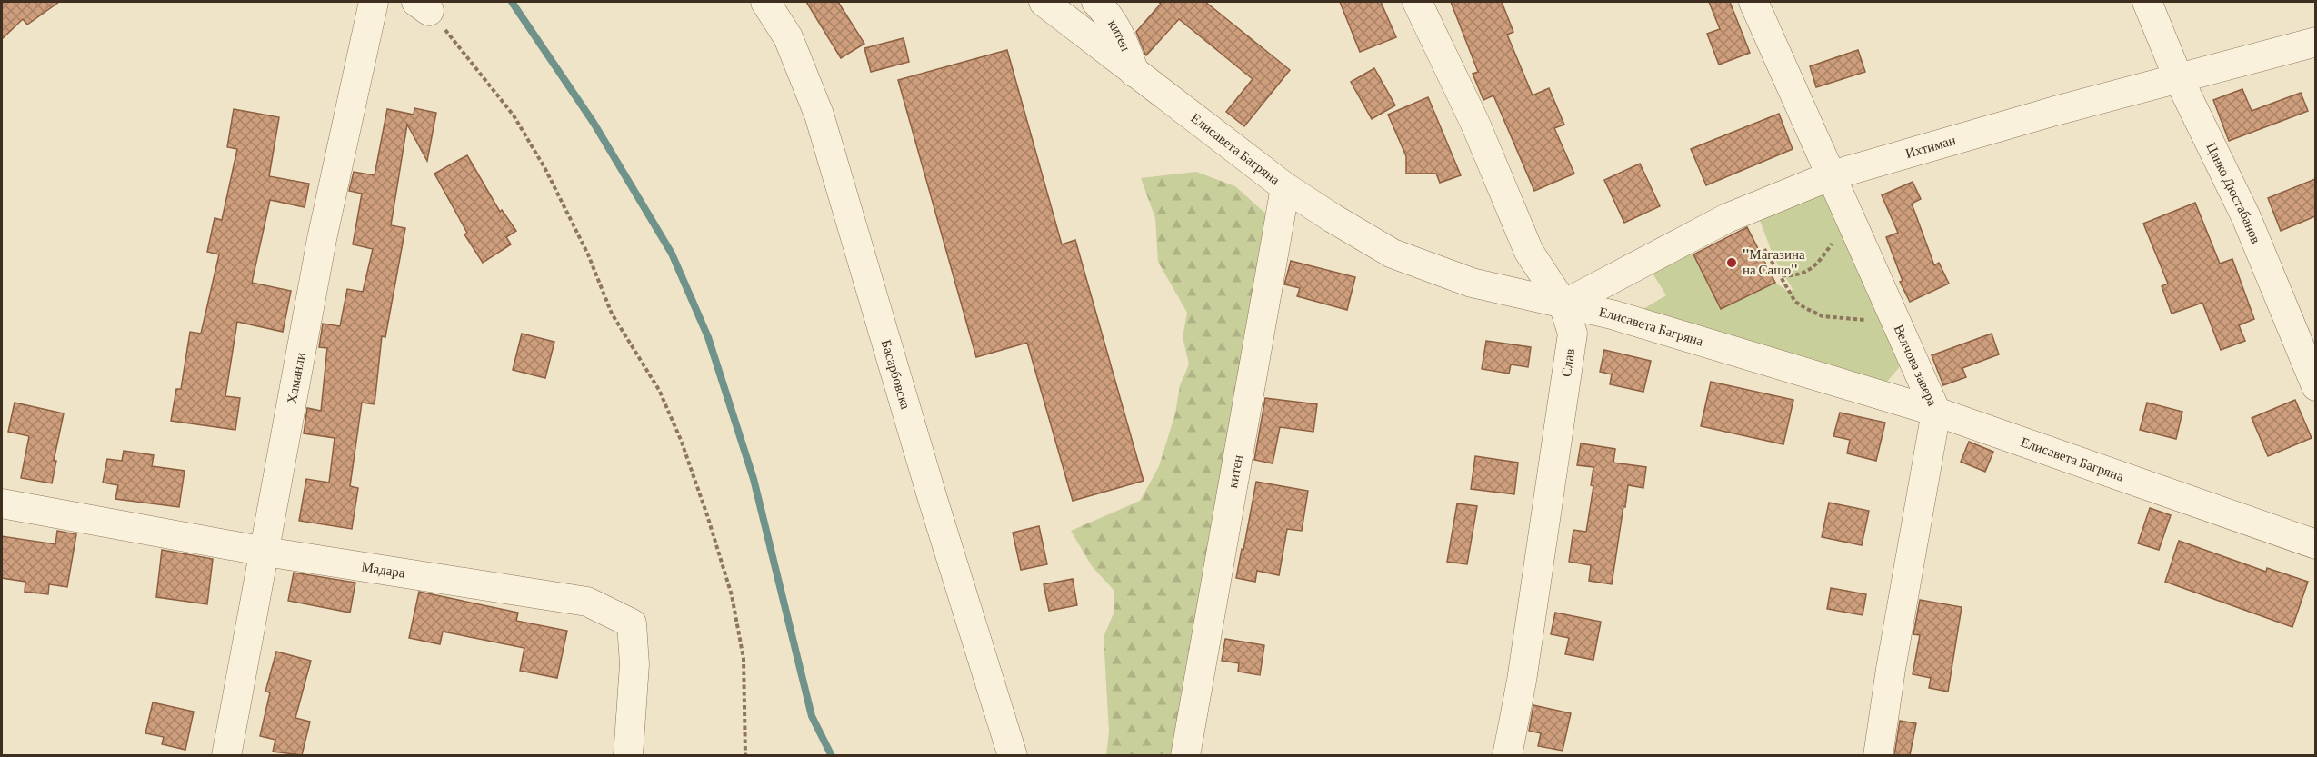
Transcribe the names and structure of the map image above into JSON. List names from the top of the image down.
{
  "streets": {
    "street": [
      "китен",
      "Ихтиман",
      "Елисавета Багряна",
      "Цанко Дюстабанов",
      "Слав",
      "Велчова завера",
      "Басарбовска",
      "Хаманли",
      "Мадара"
    ]
  },
  "crossings": [
    ["китен", "Елисавета Багряна"],
    ["Ихтиман", "Елисавета Багряна"],
    ["Ихтиман", "Цанко Дюстабанов"],
    ["Ихтиман", "Слав"],
    ["Ихтиман", "Велчова завера"],
    ["Елисавета Багряна", "Слав"],
    ["Елисавета Багряна", "Велчова завера"],
    ["Хаманли", "Мадара"]
  ],
  "places": ["''Магазина на Сашо''"]
}
